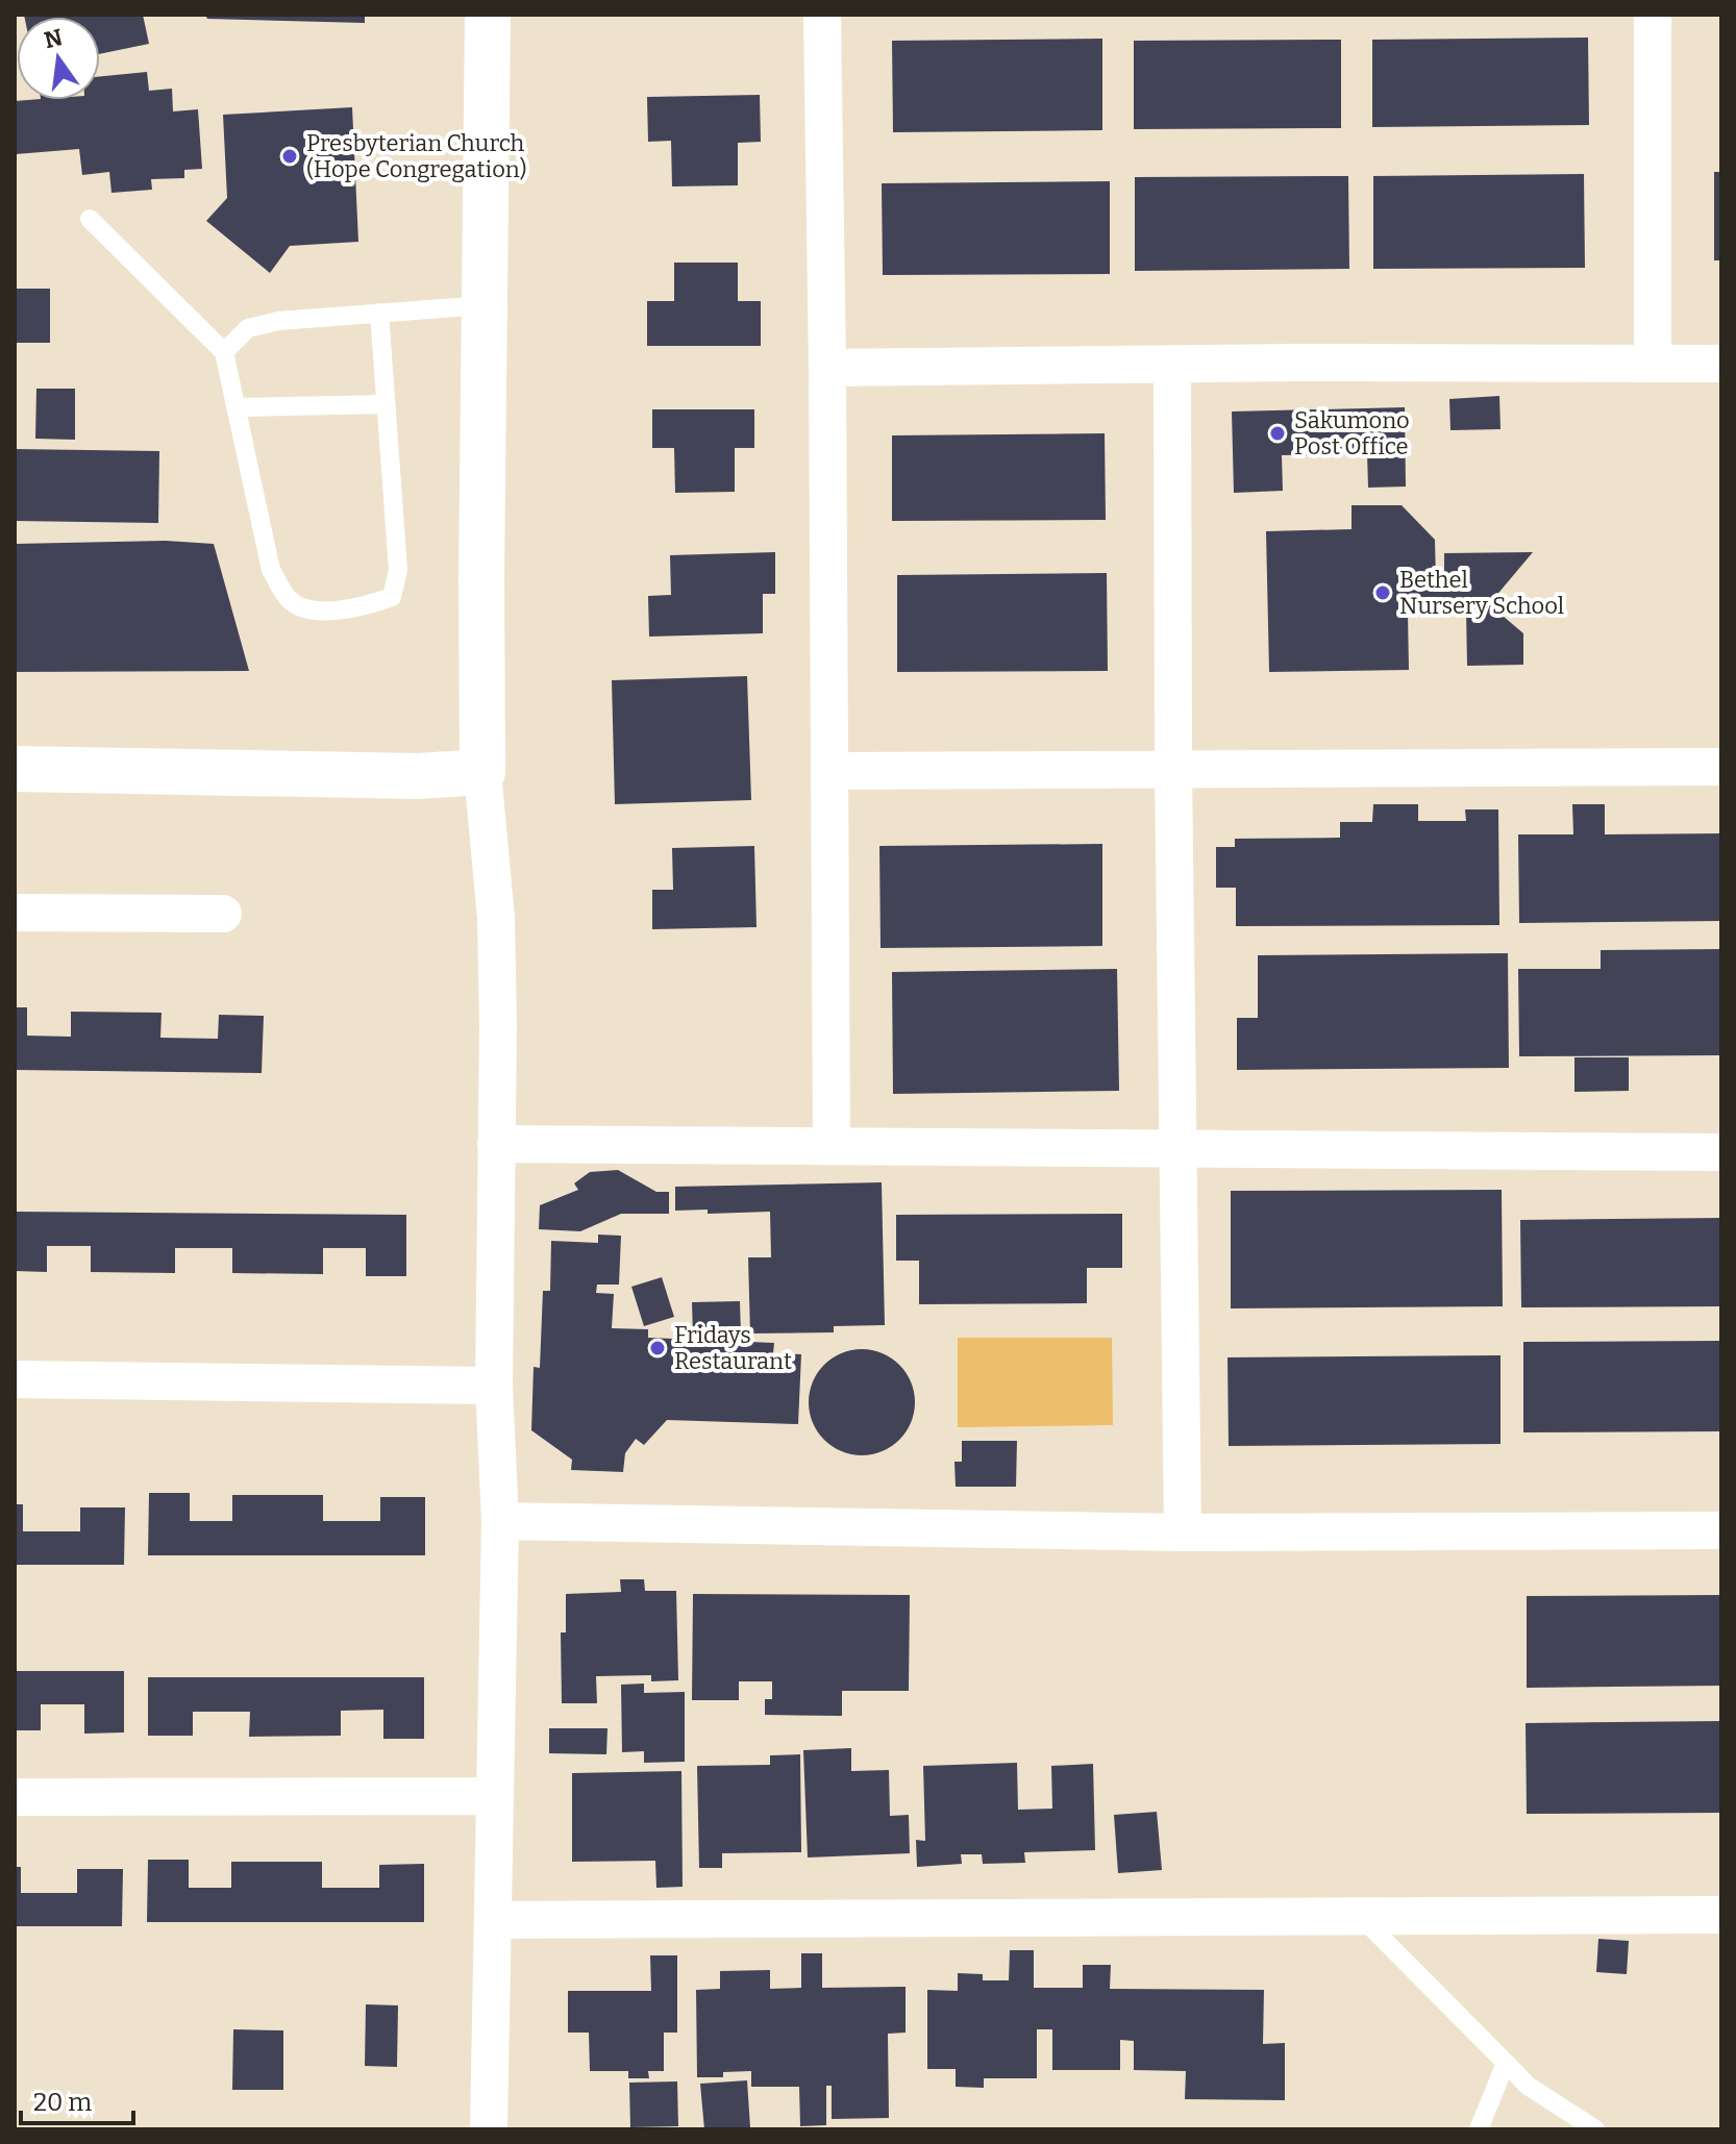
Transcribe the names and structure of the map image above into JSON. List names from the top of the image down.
{
  "places": [
    "Presbyterian Church (Hope Congregation)",
    "Sakumono Post Office",
    "Bethel Nursery School",
    "Fridays Restaurant"
  ],
  "scale_bar": "20 m",
  "north": "top"
}
